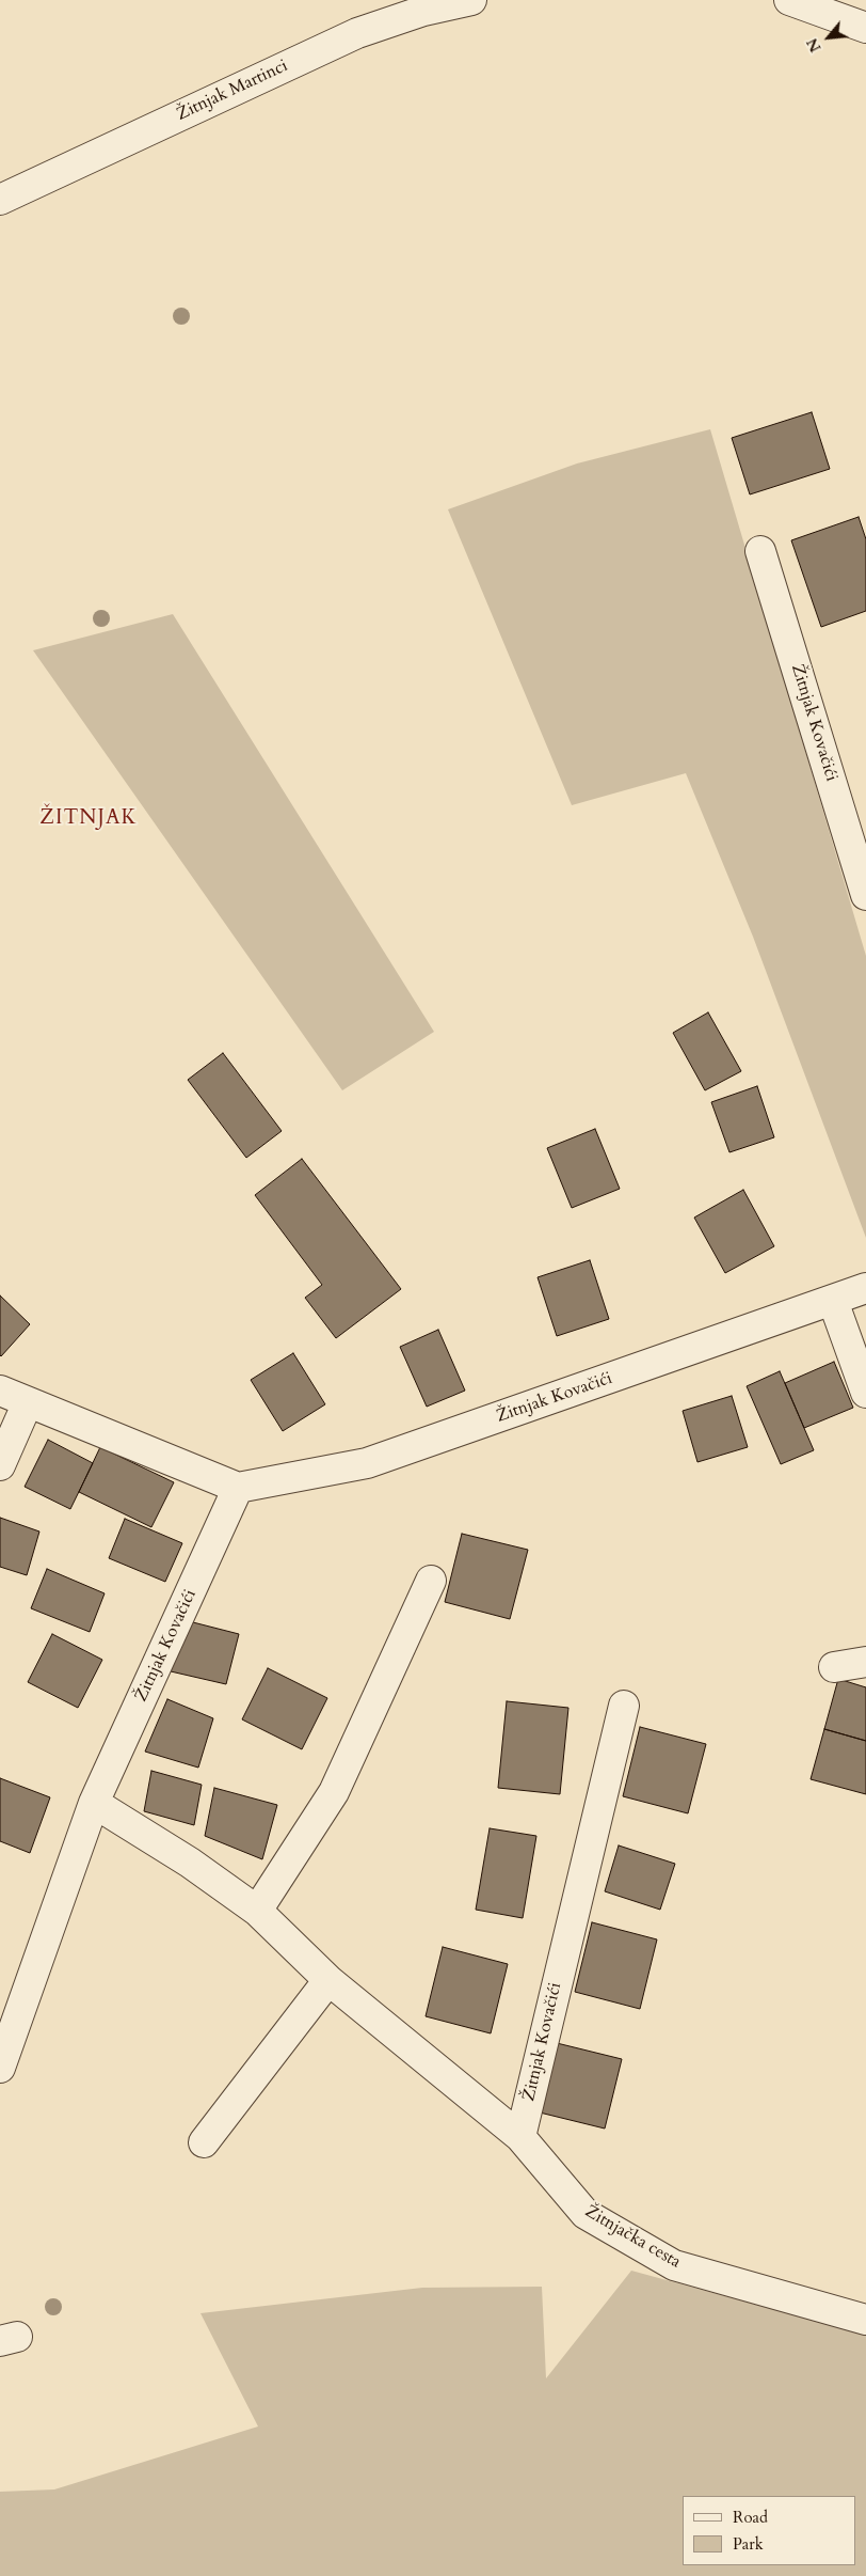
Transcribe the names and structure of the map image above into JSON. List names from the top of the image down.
{
  "streets": {
    "street": ["Žitnjak Martinci", "Žitnjak Kovačići", "Žitnjačka cesta"]
  },
  "crossings": [
    ["Žitnjak Kovačići", "Žitnjačka cesta"]
  ],
  "districts": ["ŽITNJAK"],
  "legend": ["Road", "Park"],
  "north": "bottom left"
}
